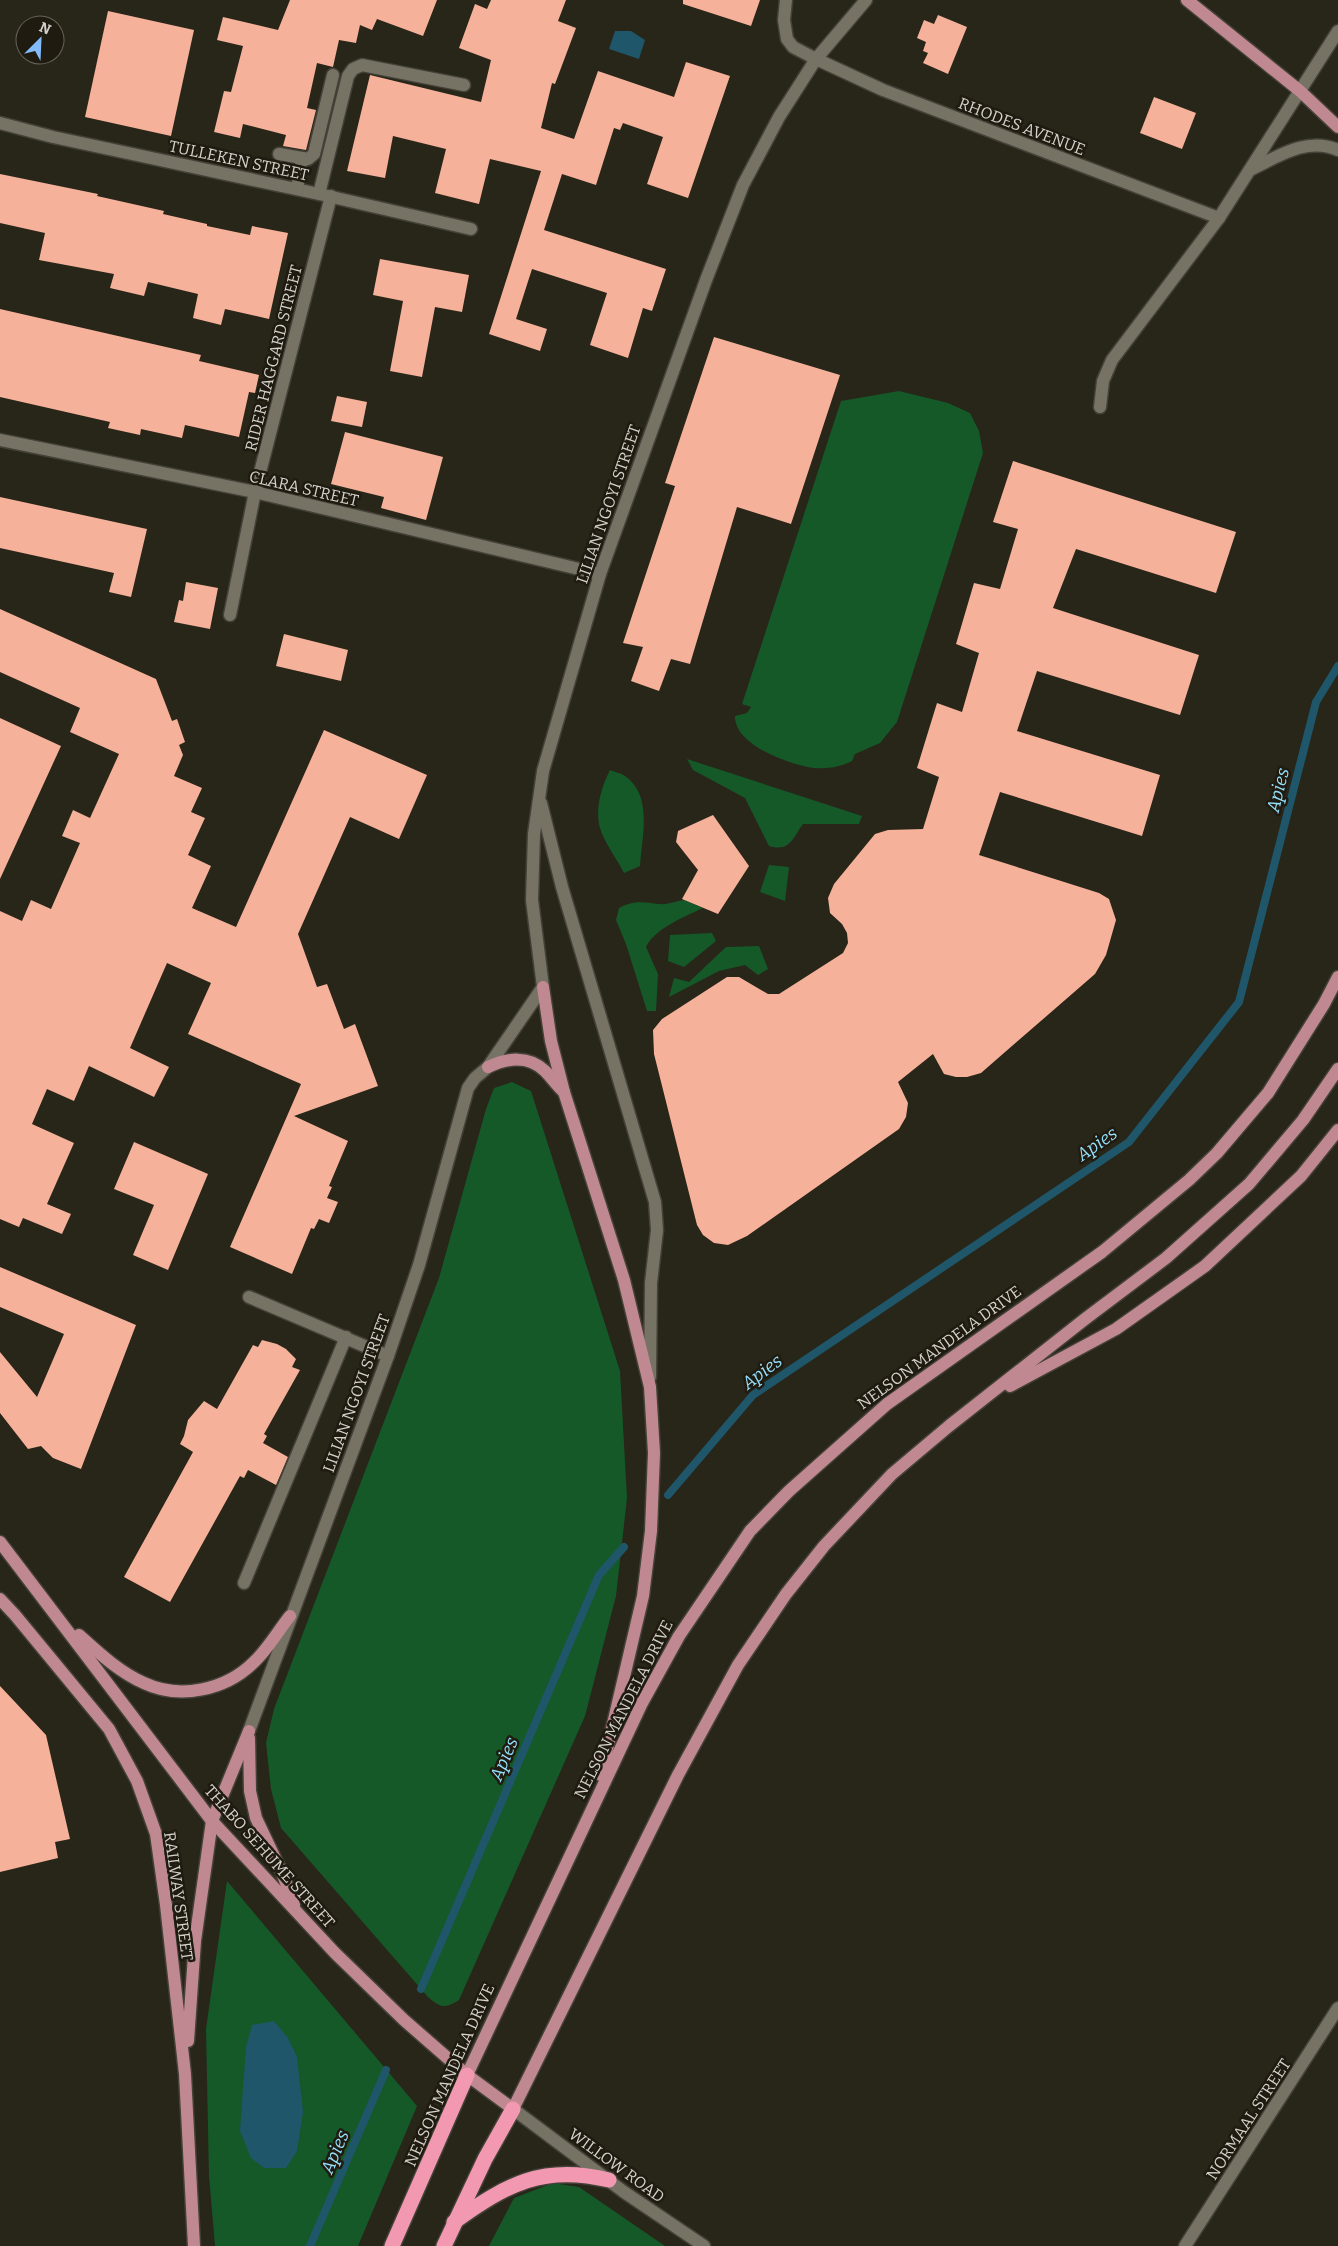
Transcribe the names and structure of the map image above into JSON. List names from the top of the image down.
{
  "streets": {
    "highway": ["NELSON MANDELA DRIVE"],
    "main road": ["THABO SEHUME STREET", "RAILWAY STREET"],
    "street": [
      "RHODES AVENUE",
      "TULLEKEN STREET",
      "RIDER HAGGARD STREET",
      "CLARA STREET",
      "LILIAN NGOYI STREET",
      "NORMAAL STREET",
      "WILLOW ROAD"
    ]
  },
  "crossings": [
    ["RHODES AVENUE", "LILIAN NGOYI STREET"],
    ["TULLEKEN STREET", "RIDER HAGGARD STREET"],
    ["RIDER HAGGARD STREET", "CLARA STREET"],
    ["CLARA STREET", "LILIAN NGOYI STREET"],
    ["NELSON MANDELA DRIVE", "THABO SEHUME STREET"],
    ["THABO SEHUME STREET", "WILLOW ROAD"]
  ],
  "water": ["Apies"],
  "north": "top right"
}
